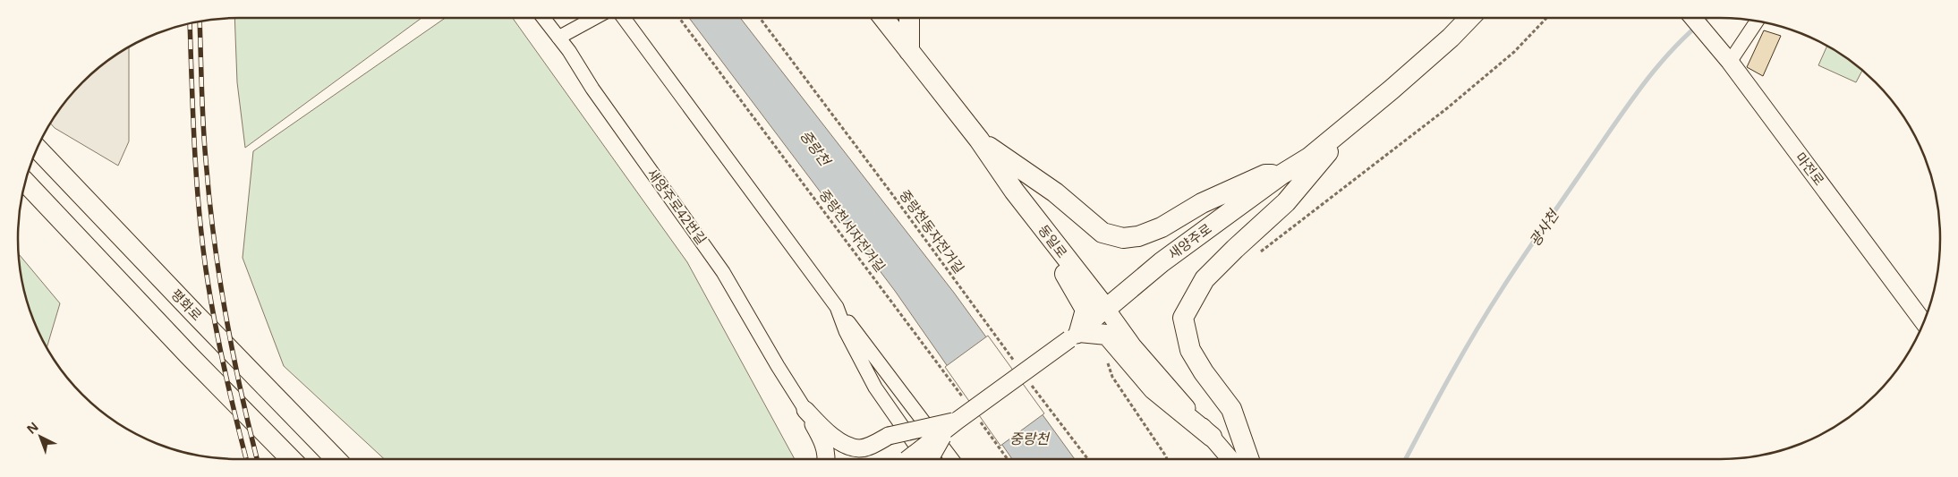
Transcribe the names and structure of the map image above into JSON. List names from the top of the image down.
{
  "streets": {
    "main road": ["동일로", "새양주로", "평화로"],
    "street": ["마전로", "새양주로42번길"],
    "path": ["중랑천서자전거길", "중랑천동자전거길"]
  },
  "crossings": [
    ["동일로", "새양주로"]
  ],
  "water": ["중랑천", "광사천"],
  "north": "top left"
}
